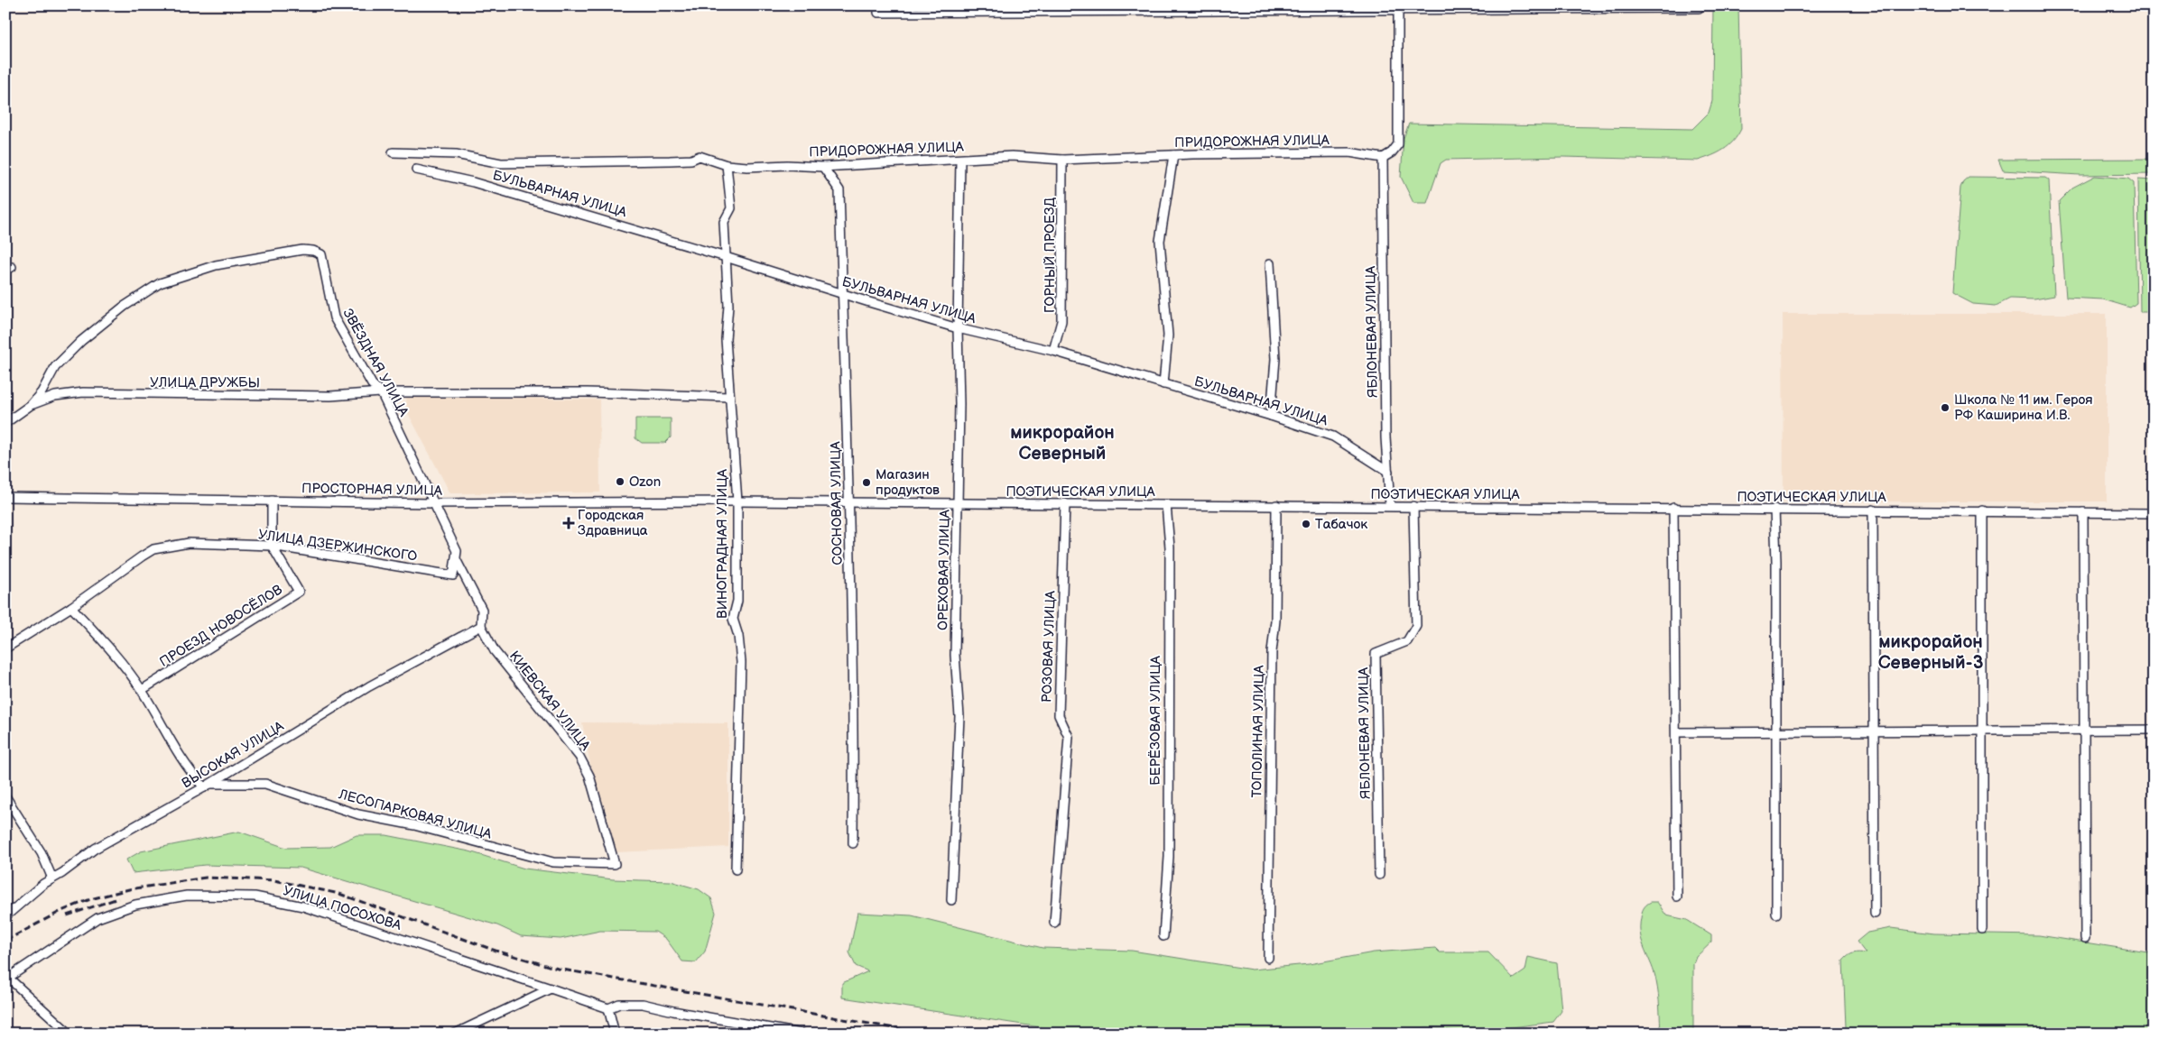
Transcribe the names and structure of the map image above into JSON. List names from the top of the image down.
{
  "streets": {
    "street": [
      "ПРИДОРОЖНАЯ УЛИЦА",
      "БУЛЬВАРНАЯ УЛИЦА",
      "ГОРНЫЙ ПРОЕЗД",
      "ЯБЛОНЕВАЯ УЛИЦА",
      "ЗВЁЗДНАЯ УЛИЦА",
      "УЛИЦА ДРУЖБЫ",
      "ПРОСТОРНАЯ УЛИЦА",
      "ПОЭТИЧЕСКАЯ УЛИЦА",
      "СОСНОВАЯ УЛИЦА",
      "ВИНОГРАДНАЯ УЛИЦА",
      "УЛИЦА ДЗЕРЖИНСКОГО",
      "ОРЕХОВАЯ УЛИЦА",
      "ПРОЕЗД НОВОСЁЛОВ",
      "РОЗОВАЯ УЛИЦА",
      "КИЕВСКАЯ УЛИЦА",
      "БЕРЁЗОВАЯ УЛИЦА",
      "ТОПОЛИНАЯ УЛИЦА",
      "ВЫСОКАЯ УЛИЦА",
      "ЛЕСОПАРКОВАЯ УЛИЦА",
      "УЛИЦА ПОСОХОВА"
    ]
  },
  "crossings": [
    ["ПРИДОРОЖНАЯ УЛИЦА", "ГОРНЫЙ ПРОЕЗД"],
    ["ПРИДОРОЖНАЯ УЛИЦА", "ЯБЛОНЕВАЯ УЛИЦА"],
    ["ПРИДОРОЖНАЯ УЛИЦА", "СОСНОВАЯ УЛИЦА"],
    ["ПРИДОРОЖНАЯ УЛИЦА", "ВИНОГРАДНАЯ УЛИЦА"],
    ["ПРИДОРОЖНАЯ УЛИЦА", "ОРЕХОВАЯ УЛИЦА"],
    ["БУЛЬВАРНАЯ УЛИЦА", "ГОРНЫЙ ПРОЕЗД"],
    ["БУЛЬВАРНАЯ УЛИЦА", "ЯБЛОНЕВАЯ УЛИЦА"],
    ["БУЛЬВАРНАЯ УЛИЦА", "СОСНОВАЯ УЛИЦА"],
    ["БУЛЬВАРНАЯ УЛИЦА", "ВИНОГРАДНАЯ УЛИЦА"],
    ["БУЛЬВАРНАЯ УЛИЦА", "ОРЕХОВАЯ УЛИЦА"],
    ["ЯБЛОНЕВАЯ УЛИЦА", "ПОЭТИЧЕСКАЯ УЛИЦА"],
    ["ЗВЁЗДНАЯ УЛИЦА", "УЛИЦА ДРУЖБЫ"],
    ["ЗВЁЗДНАЯ УЛИЦА", "ПРОСТОРНАЯ УЛИЦА"],
    ["ЗВЁЗДНАЯ УЛИЦА", "УЛИЦА ДЗЕРЖИНСКОГО"],
    ["ЗВЁЗДНАЯ УЛИЦА", "КИЕВСКАЯ УЛИЦА"],
    ["УЛИЦА ДРУЖБЫ", "ВИНОГРАДНАЯ УЛИЦА"],
    ["ПРОСТОРНАЯ УЛИЦА", "ПОЭТИЧЕСКАЯ УЛИЦА"],
    ["ПРОСТОРНАЯ УЛИЦА", "ВИНОГРАДНАЯ УЛИЦА"],
    ["ПОЭТИЧЕСКАЯ УЛИЦА", "СОСНОВАЯ УЛИЦА"],
    ["ПОЭТИЧЕСКАЯ УЛИЦА", "ВИНОГРАДНАЯ УЛИЦА"],
    ["ПОЭТИЧЕСКАЯ УЛИЦА", "ОРЕХОВАЯ УЛИЦА"],
    ["ПОЭТИЧЕСКАЯ УЛИЦА", "РОЗОВАЯ УЛИЦА"],
    ["ПОЭТИЧЕСКАЯ УЛИЦА", "БЕРЁЗОВАЯ УЛИЦА"],
    ["ПОЭТИЧЕСКАЯ УЛИЦА", "ТОПОЛИНАЯ УЛИЦА"],
    ["УЛИЦА ДЗЕРЖИНСКОГО", "ПРОЕЗД НОВОСЁЛОВ"],
    ["УЛИЦА ДЗЕРЖИНСКОГО", "КИЕВСКАЯ УЛИЦА"],
    ["КИЕВСКАЯ УЛИЦА", "ВЫСОКАЯ УЛИЦА"],
    ["КИЕВСКАЯ УЛИЦА", "ЛЕСОПАРКОВАЯ УЛИЦА"],
    ["ВЫСОКАЯ УЛИЦА", "ЛЕСОПАРКОВАЯ УЛИЦА"]
  ],
  "districts": ["микрорайон Северный", "микрорайон Северный-3"],
  "places": {
    "other": [
      "Школа № 11 им. Героя РФ Каширина И.В.",
      "Ozon",
      "Магазин продуктов",
      "Табачок"
    ],
    "health": ["Городская Здравница"]
  }
}
